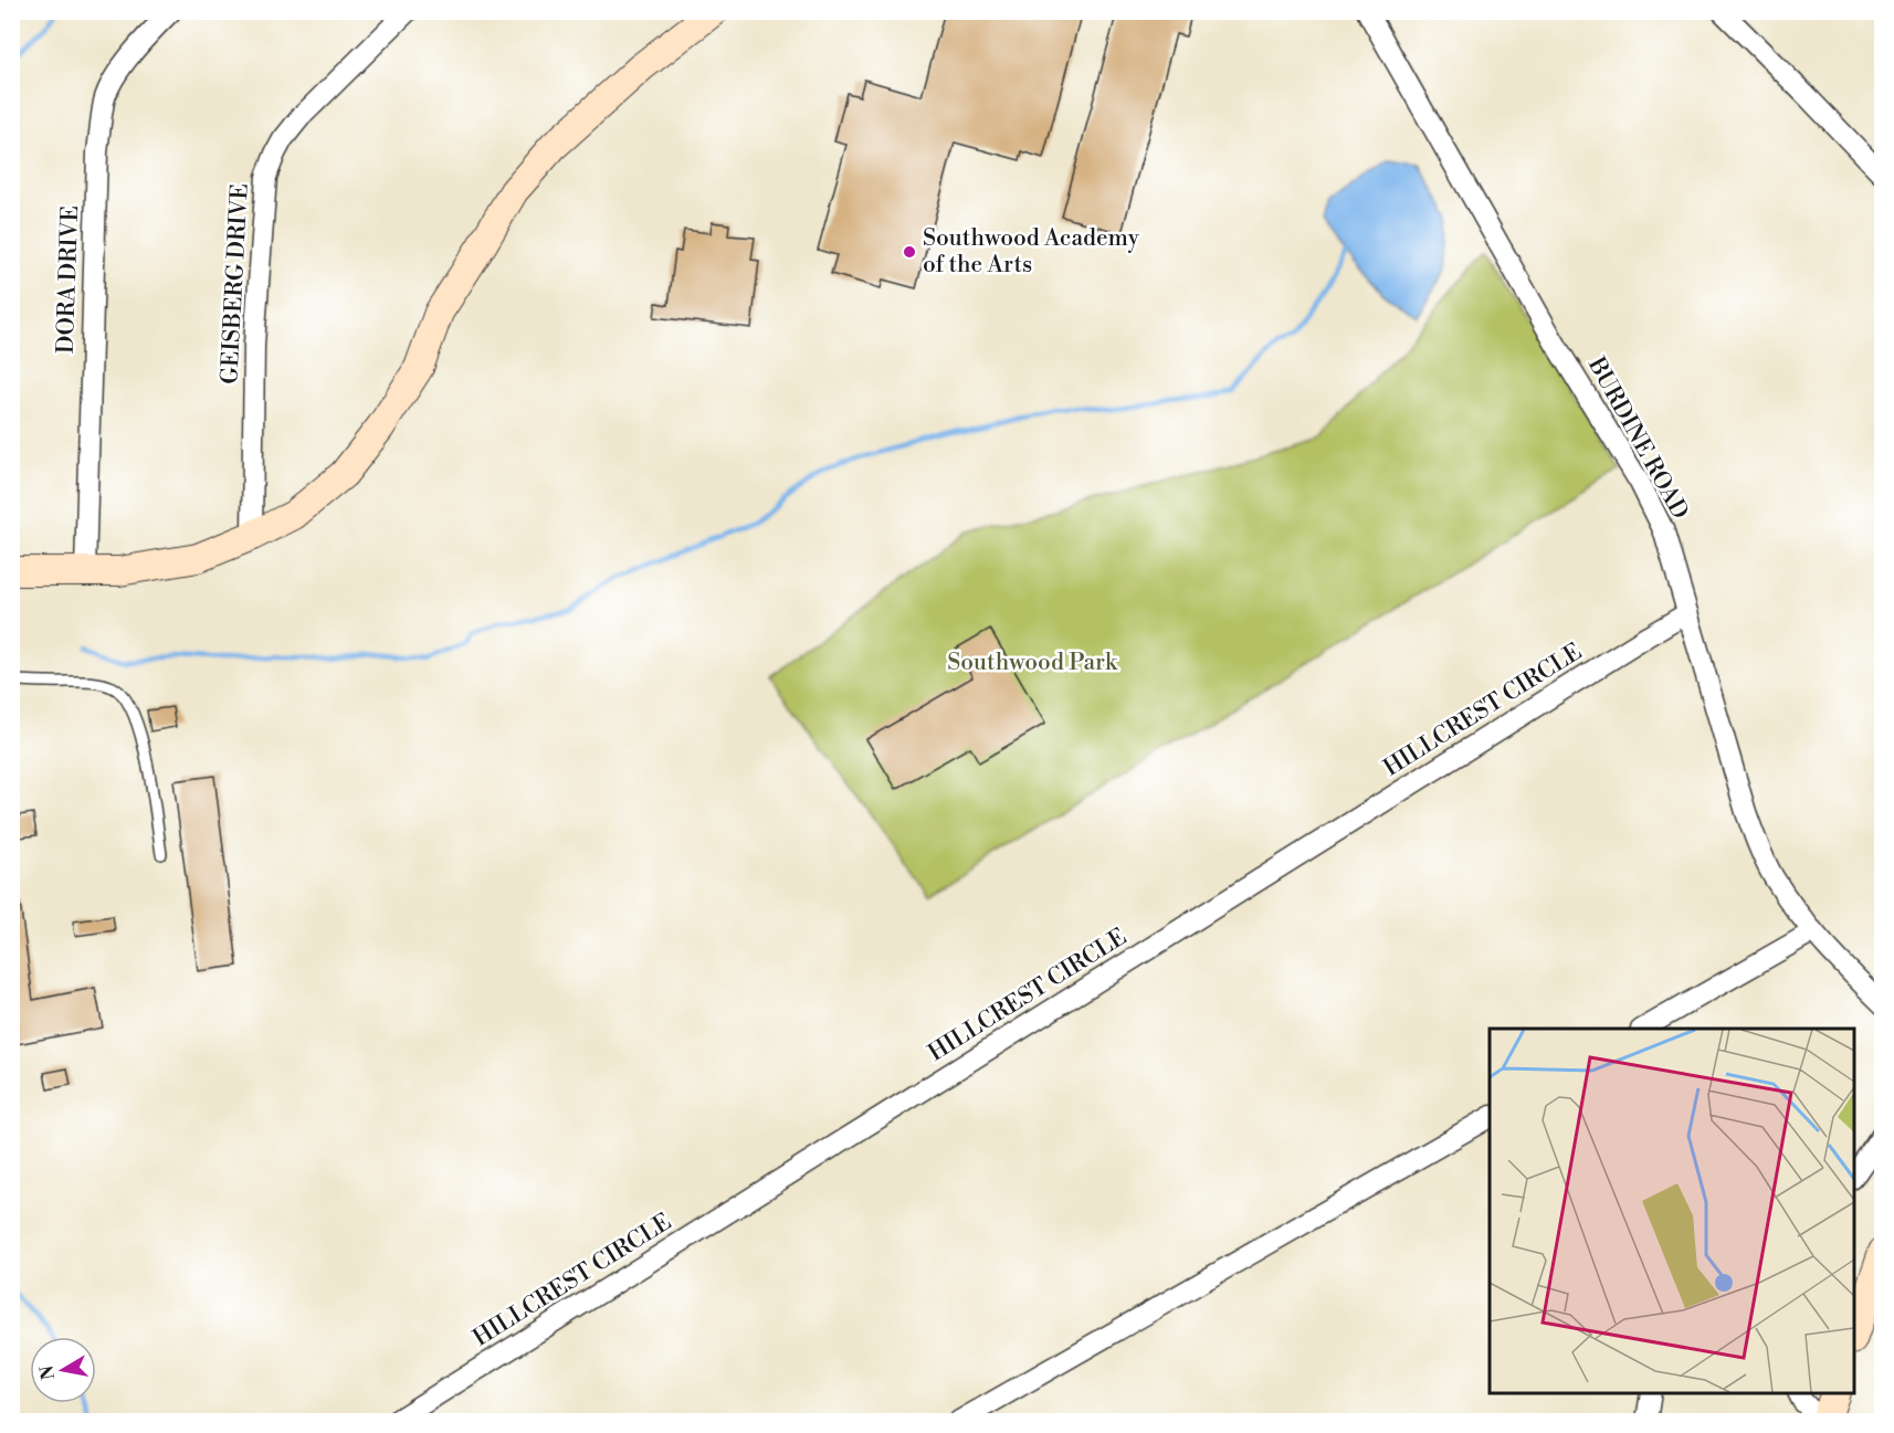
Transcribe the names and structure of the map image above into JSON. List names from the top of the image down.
{
  "streets": {
    "street": [
      "DORA DRIVE",
      "GEISBERG DRIVE",
      "BURDINE ROAD",
      "HILLCREST CIRCLE"
    ]
  },
  "crossings": [
    ["BURDINE ROAD", "HILLCREST CIRCLE"]
  ],
  "parks": ["Southwood Park"],
  "places": ["Southwood Academy of the Arts"],
  "north": "left"
}
